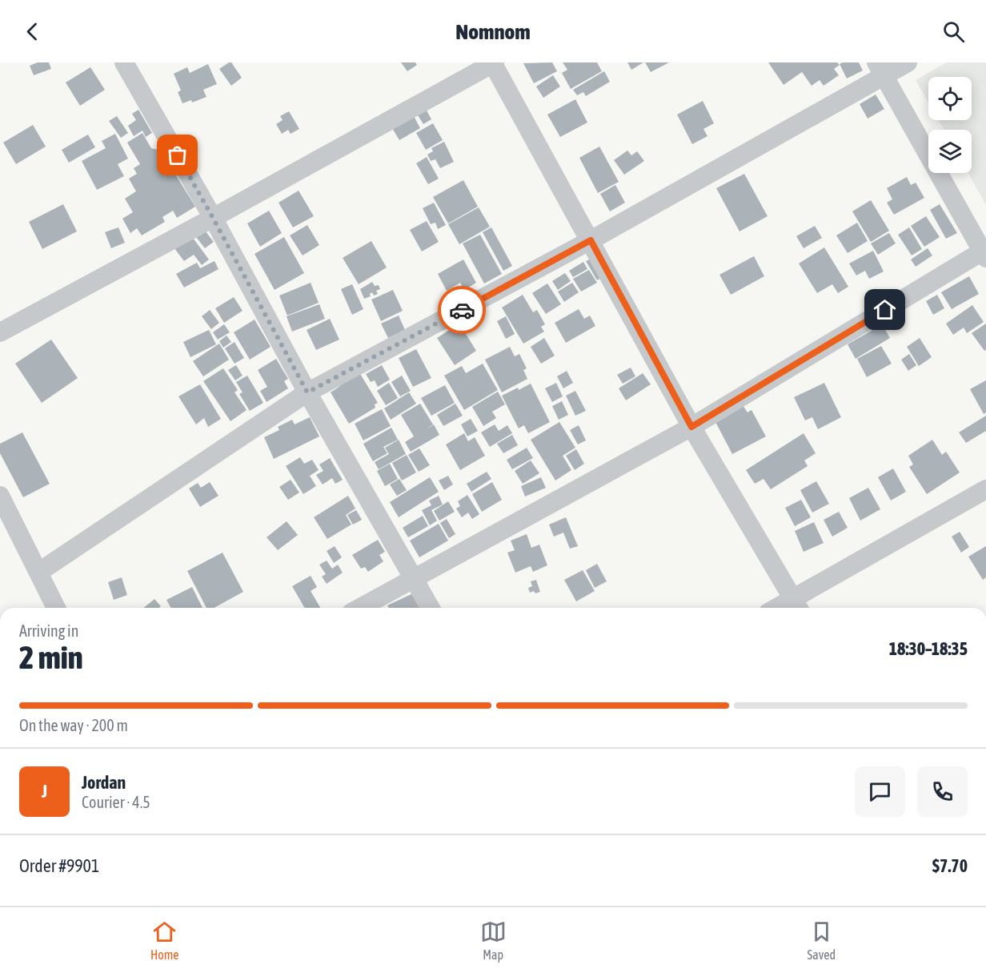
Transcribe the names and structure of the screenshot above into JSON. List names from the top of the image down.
{
  "page": {
    "header": "Nomnom",
    "heading": ["2 min", "Arriving in", "18:30–18:35"],
    "panel": [
      "Jordan",
      "Courier · 4.5",
      "Order #9901",
      "$7.70"
    ],
    "bar": "On the way · 200 m",
    "round": "J",
    "tabs": ["Home", "Map", "Saved"]
  }
}
